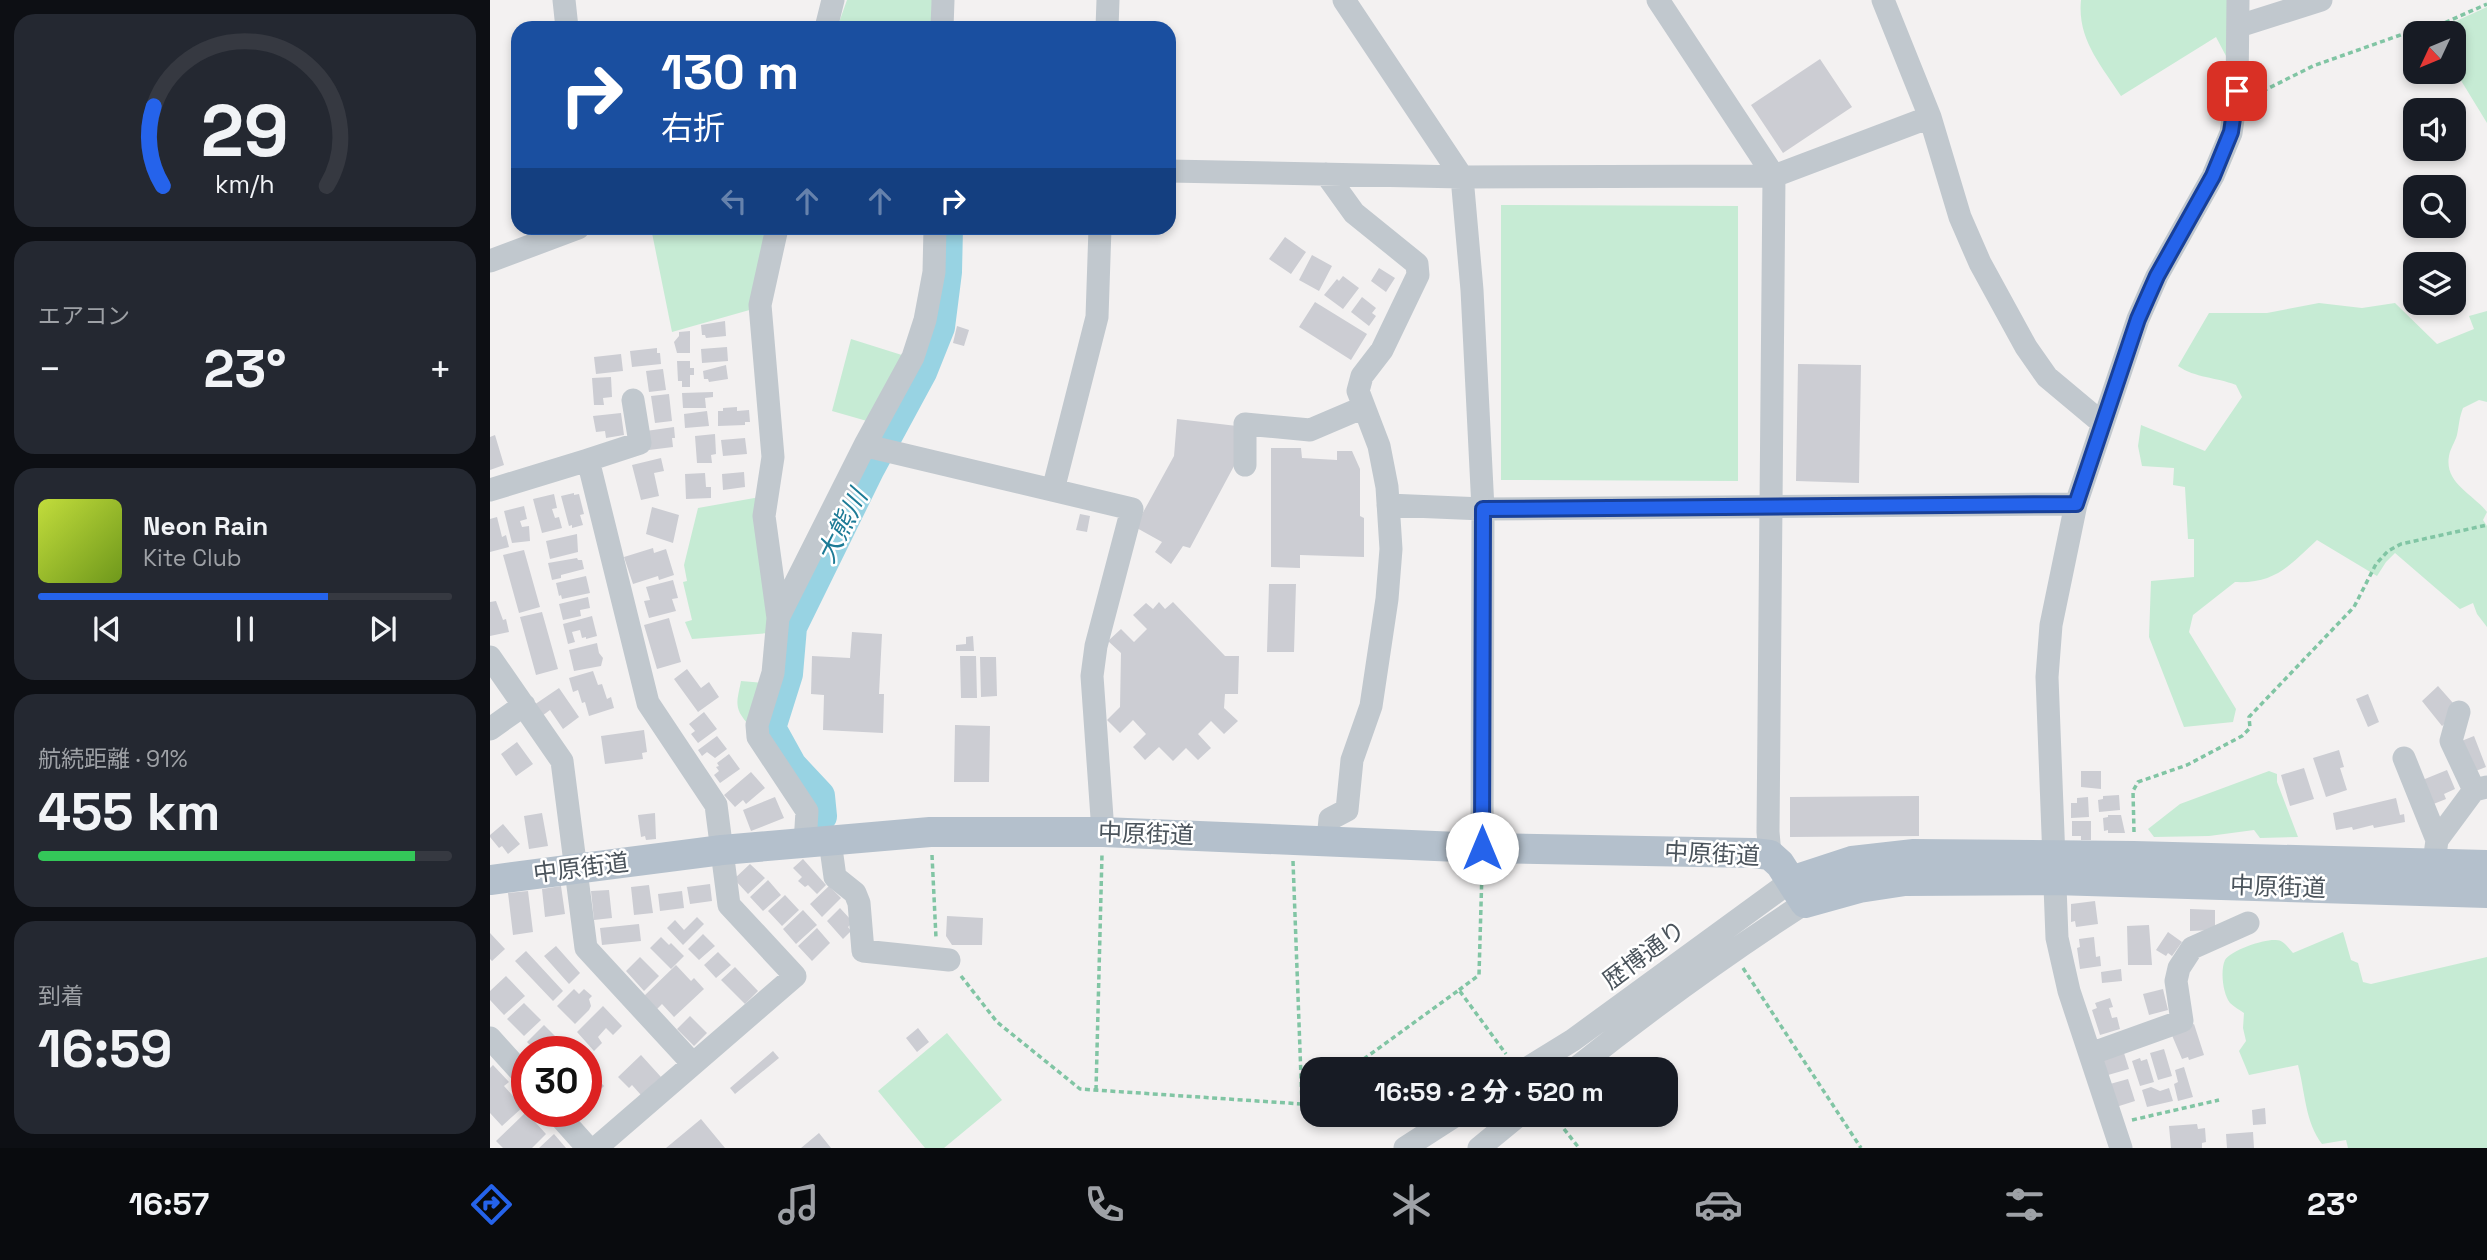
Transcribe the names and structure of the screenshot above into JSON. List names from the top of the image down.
{
  "streets": {
    "main road": ["中原街道"],
    "street": ["歴博通り"]
  },
  "crossings": [
    ["中原街道", "歴博通り"]
  ],
  "water": ["大熊川"],
  "north": "bottom left",
  "page": {
    "turn": ["130 m", "右折"],
    "tile": [
      "エアコン",
      ["航続距離 · 91%", "455 km"],
      ["到着", "16:59"]
    ],
    "heat": ["−", "23°", "+"],
    "song": ["Neon Rain", "Kite Club"],
    "limit": "30",
    "trip": "16:59 · 2 分 · 520 m",
    "tabs": ["16:57", "23°"],
    "gauge": ["29", "km/h"]
  }
}
